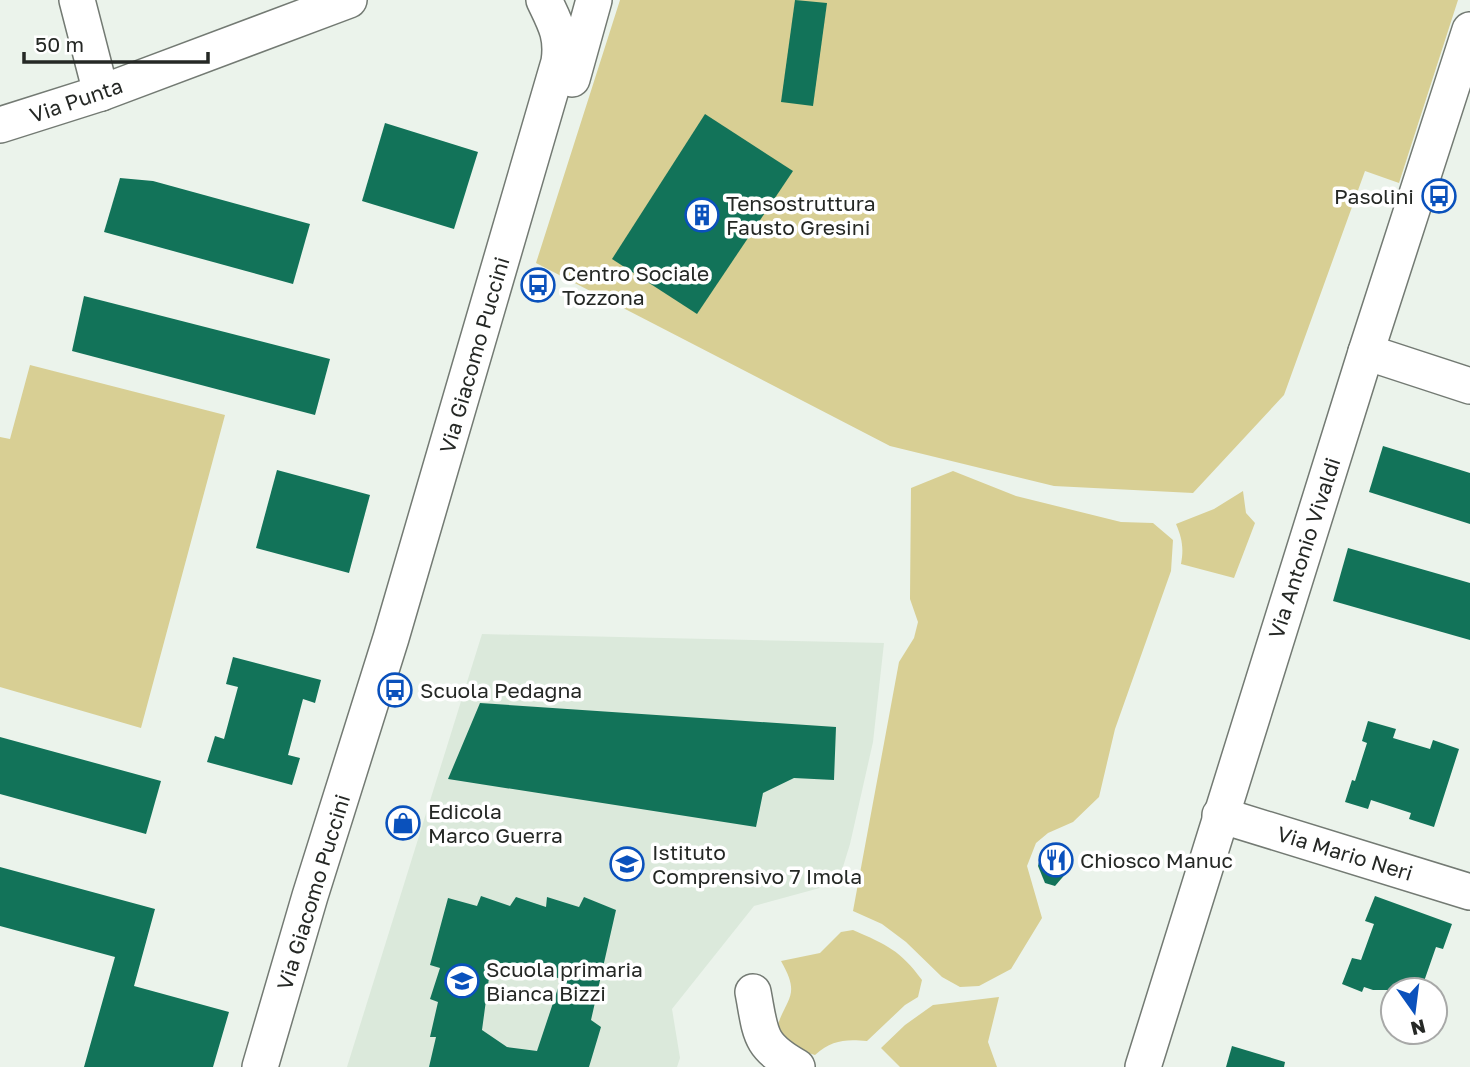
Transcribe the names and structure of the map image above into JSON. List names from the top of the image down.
{
  "streets": {
    "street": [
      "Via Punta",
      "Via Giacomo Puccini",
      "Via Antonio Vivaldi",
      "Via Mario Neri"
    ]
  },
  "crossings": [
    ["Via Antonio Vivaldi", "Via Mario Neri"]
  ],
  "places": {
    "bus stop": ["Pasolini", "Centro Sociale Tozzona", "Scuola Pedagna"],
    "building": ["Tensostruttura Fausto Gresini"],
    "shop": ["Edicola Marco Guerra"],
    "restaurant": ["Chiosco Manuc"],
    "school or university": ["Istituto Comprensivo 7 Imola", "Scuola primaria Bianca Bizzi"]
  },
  "scale_bar": "50 m",
  "north": "bottom"
}
